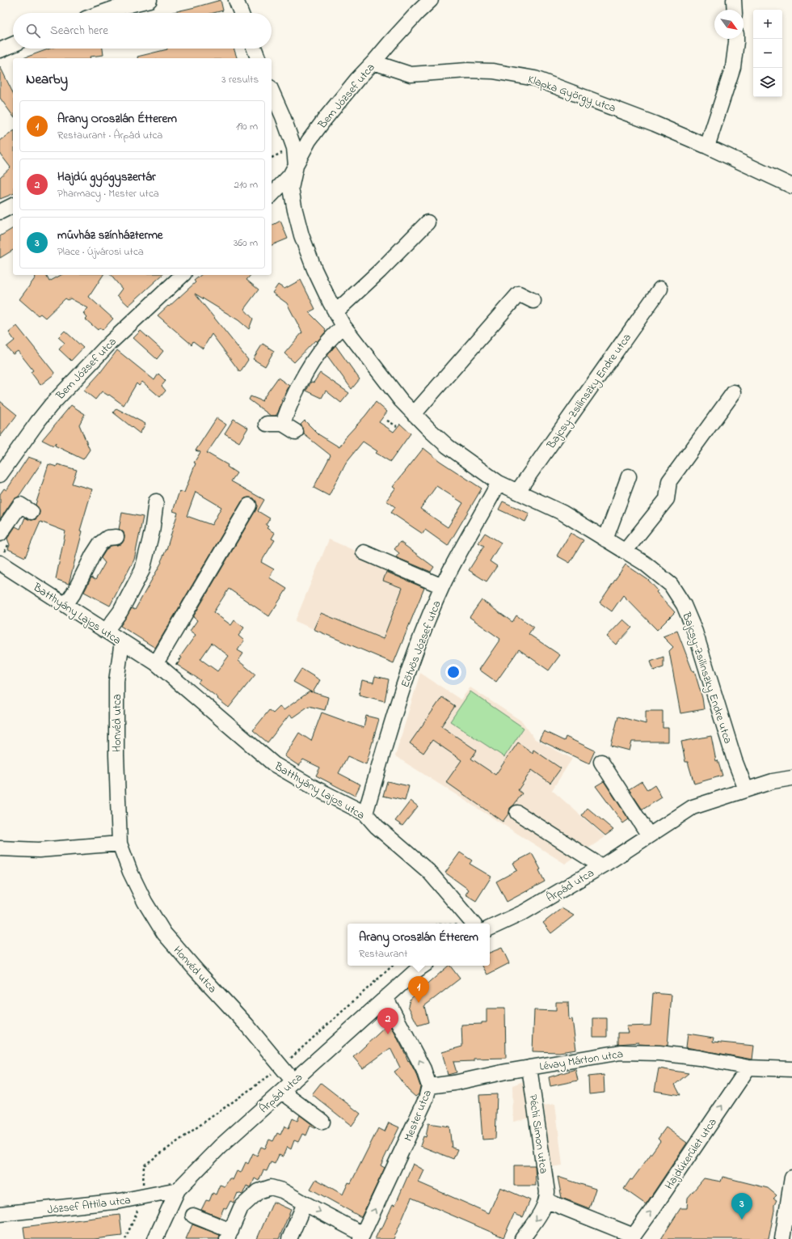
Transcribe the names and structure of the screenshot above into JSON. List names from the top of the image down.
{
  "streets": {
    "street": [
      "Klapka György utca",
      "Bem József utca",
      "Bajcsy-Zsilinszky Endre utca",
      "Batthyány Lajos utca",
      "Eötvös József utca",
      "Honvéd utca",
      "Árpád utca",
      "Lévay Márton utca",
      "Mester utca",
      "Péchi Simon utca",
      "Hajdúkerület utca",
      "József Attila utca"
    ]
  },
  "crossings": [
    ["Klapka György utca", "Bem József utca"],
    ["Bem József utca", "Bajcsy-Zsilinszky Endre utca"],
    ["Bajcsy-Zsilinszky Endre utca", "Eötvös József utca"],
    ["Bajcsy-Zsilinszky Endre utca", "Árpád utca"],
    ["Batthyány Lajos utca", "Eötvös József utca"],
    ["Batthyány Lajos utca", "Honvéd utca"],
    ["Honvéd utca", "Árpád utca"],
    ["Árpád utca", "Mester utca"],
    ["Árpád utca", "József Attila utca"],
    ["Lévay Márton utca", "Mester utca"],
    ["Lévay Márton utca", "Péchi Simon utca"],
    ["Lévay Márton utca", "Hajdúkerület utca"]
  ],
  "one_way": ["Hajdúkerület utca"],
  "north": "bottom right",
  "page": {
    "map_buttons": ["+", "−"],
    "search": "Search here",
    "heading": ["Nearby", "3 results"],
    "list": [
      {
        "mark": "1",
        "name": "Arany Oroszlán Étterem",
        "note": "Restaurant · Árpád utca",
        "value": "190 m"
      },
      {
        "mark": "2",
        "name": "Hajdú gyógyszertár",
        "note": "Pharmacy · Mester utca",
        "value": "210 m"
      },
      {
        "mark": "3",
        "name": "művház színházterme",
        "note": "Place · Újvárosi utca",
        "value": "360 m"
      }
    ],
    "popup": ["Arany Oroszlán Étterem", "Restaurant"],
    "pins": ["1", "2", "3"]
  }
}
